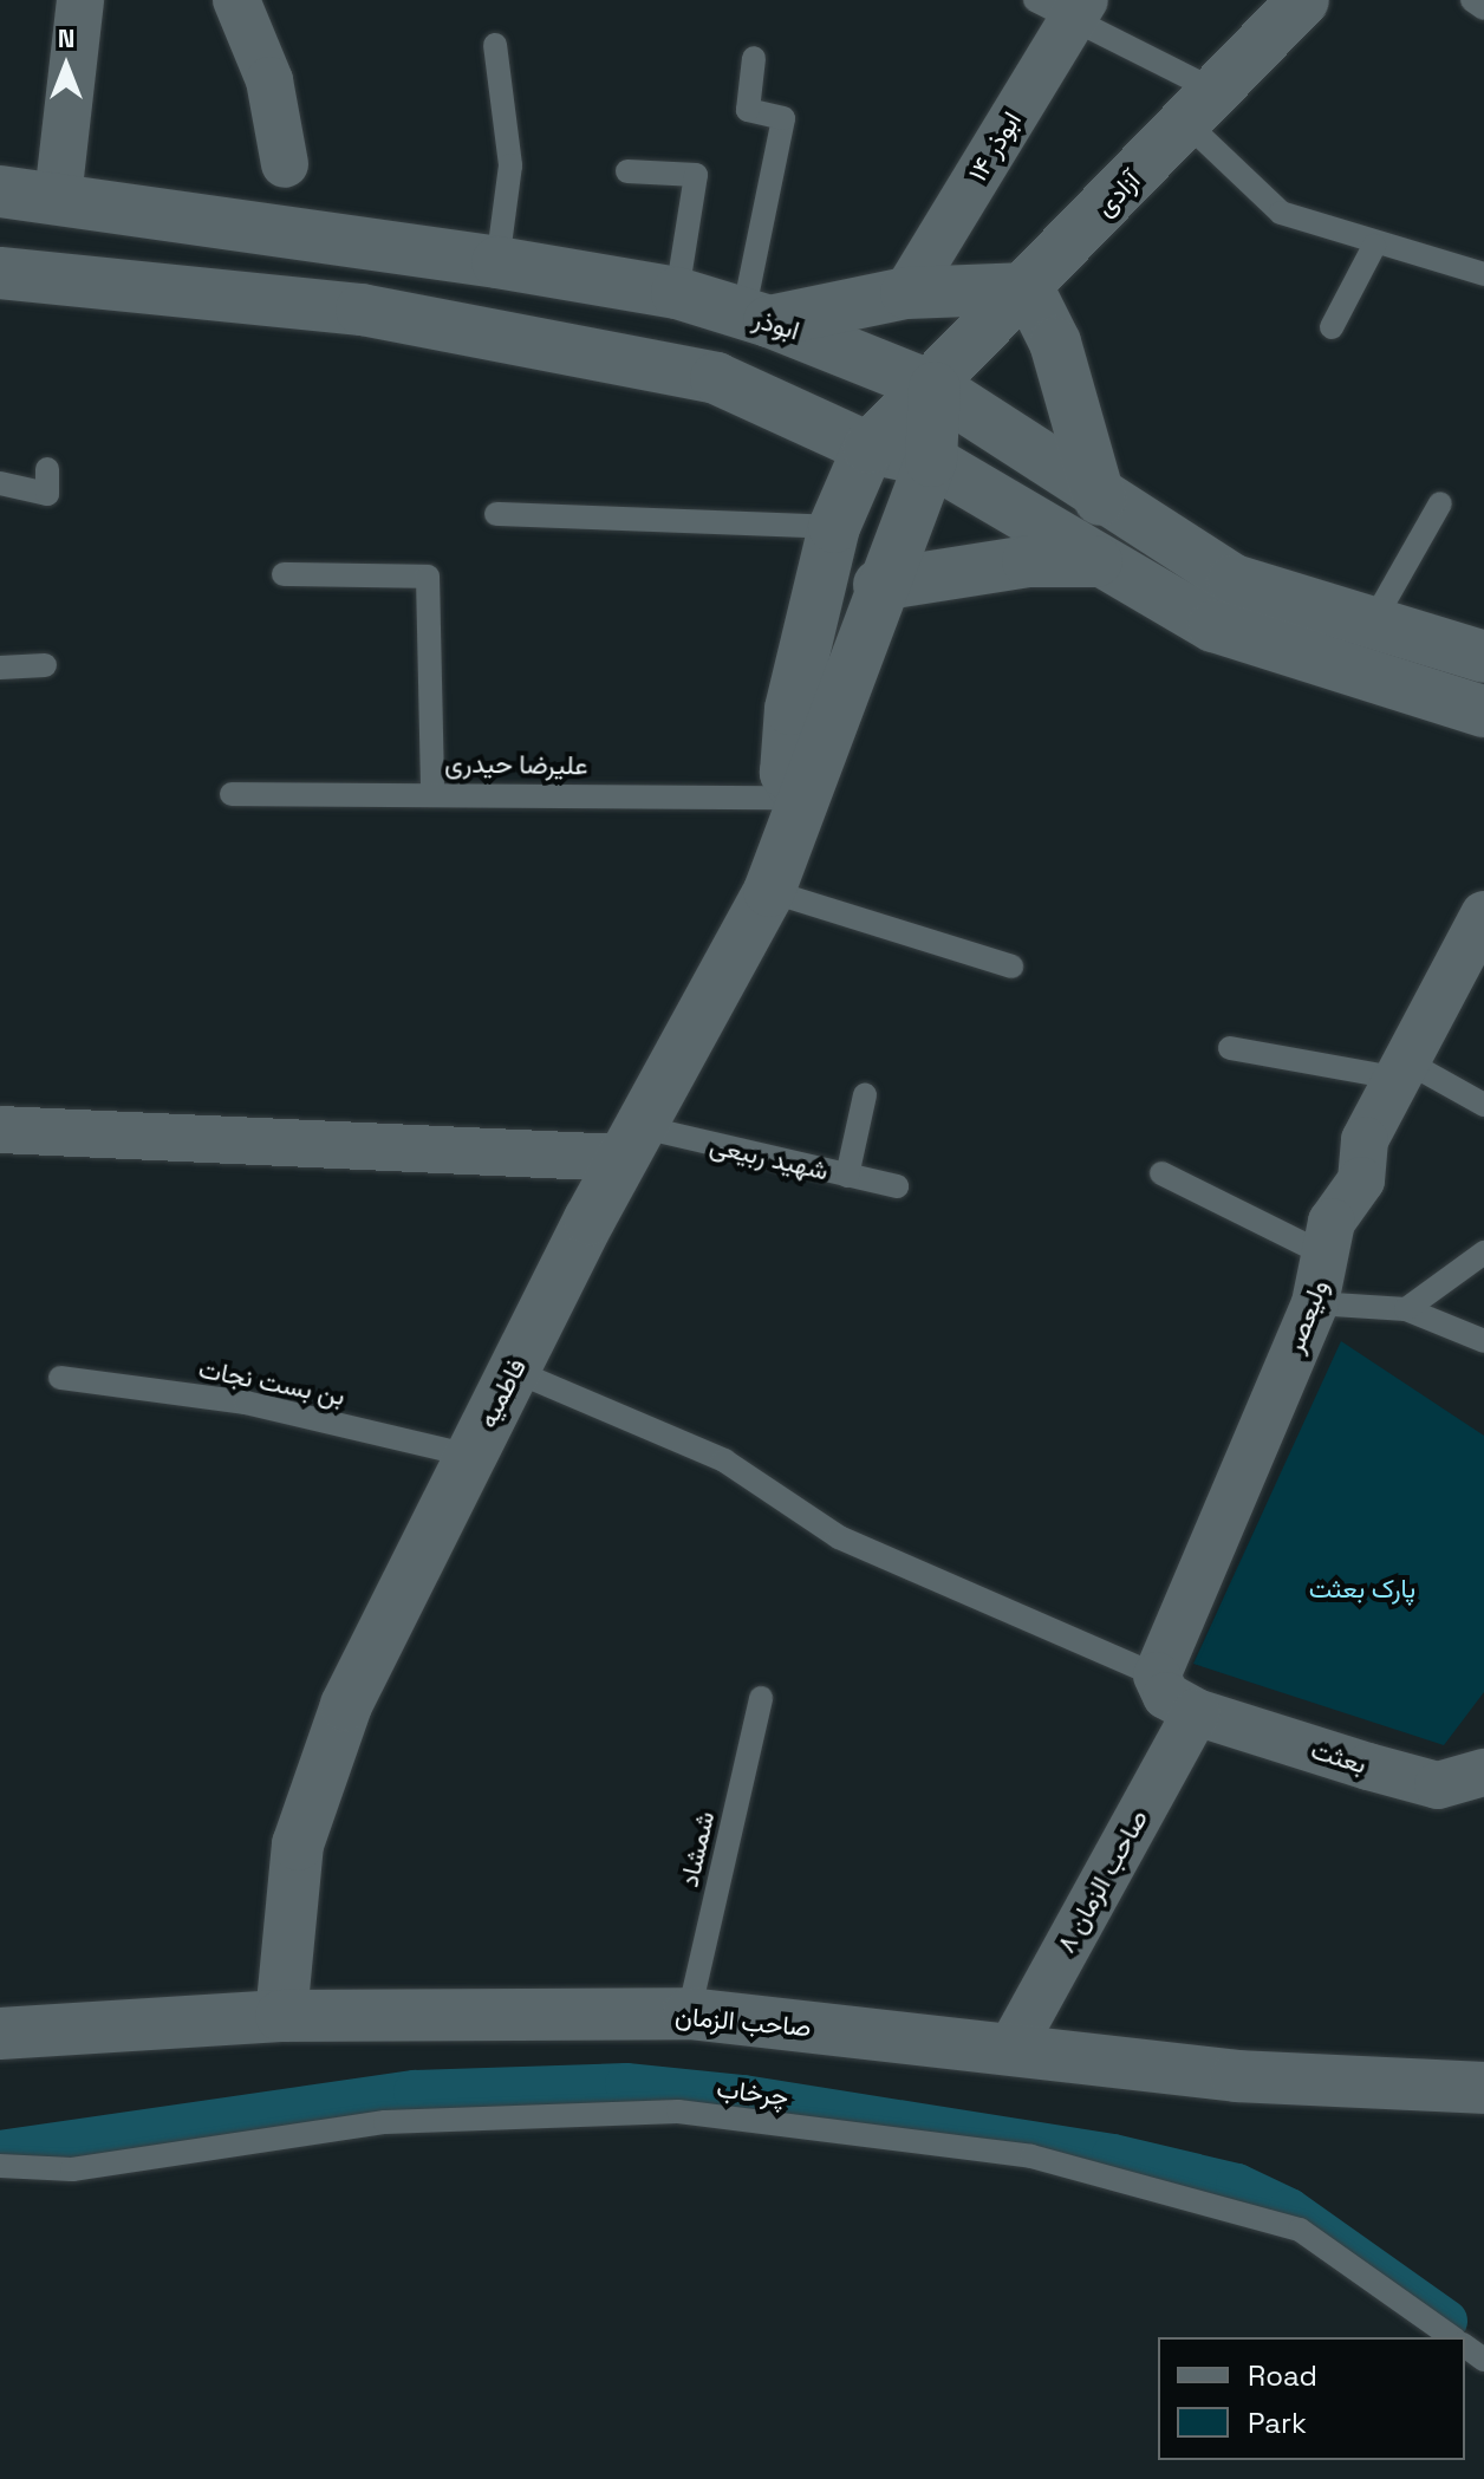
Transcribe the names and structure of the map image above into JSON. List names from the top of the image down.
{
  "streets": {
    "street": [
      "ابوذر ۱۴",
      "آزادی",
      "ابوذر",
      "ولیعصر",
      "فاطمیه",
      "بعثت",
      "صاحب الزمان ۸",
      "صاحب الزمان"
    ],
    "lane": [
      "علیرضا حیدری",
      "شهید ربیعی",
      "بن بست نجات",
      "شمشاد",
      "چرخاب"
    ]
  },
  "crossings": [
    ["آزادی", "ابوذر"],
    ["آزادی", "فاطمیه"],
    ["ابوذر", "فاطمیه"],
    ["علیرضا حیدری", "فاطمیه"],
    ["شهید ربیعی", "فاطمیه"],
    ["بن بست نجات", "فاطمیه"],
    ["فاطمیه", "صاحب الزمان"],
    ["بعثت", "صاحب الزمان ۸"],
    ["شمشاد", "صاحب الزمان"],
    ["صاحب الزمان ۸", "صاحب الزمان"]
  ],
  "parks": ["پارک بعثت"],
  "legend": ["Road", "Park"],
  "north": "top"
}
